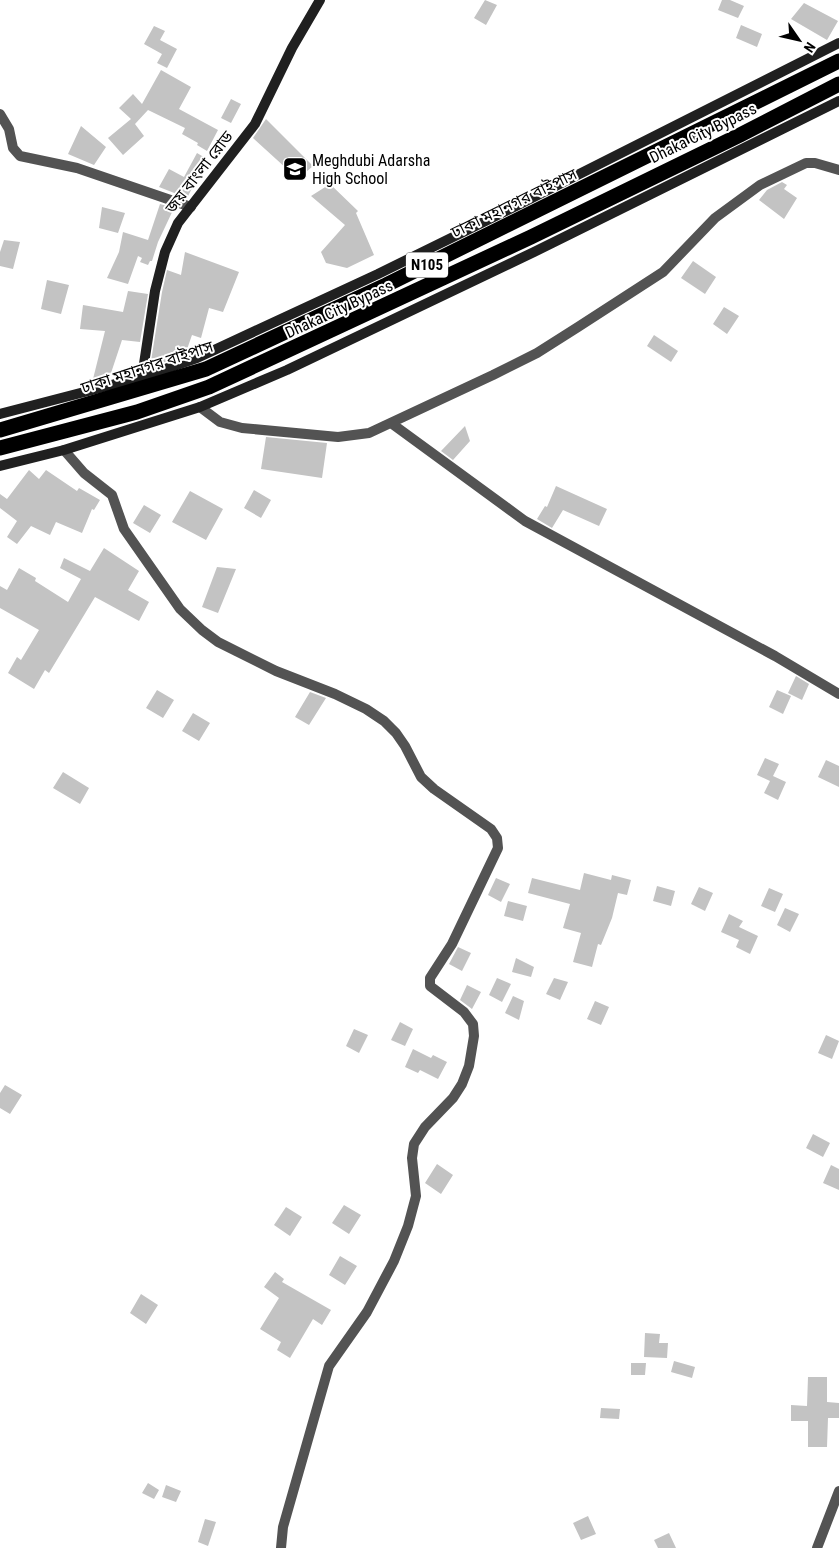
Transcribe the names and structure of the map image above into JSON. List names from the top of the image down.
{
  "streets": {
    "highway": ["Dhaka City Bypass", "ঢাকা মহানগর বাইপাস", "N105"],
    "main road": ["জয় বাংলা রোড"]
  },
  "places": {
    "school or university": ["Meghdubi Adarsha High School"]
  },
  "north": "bottom right"
}
